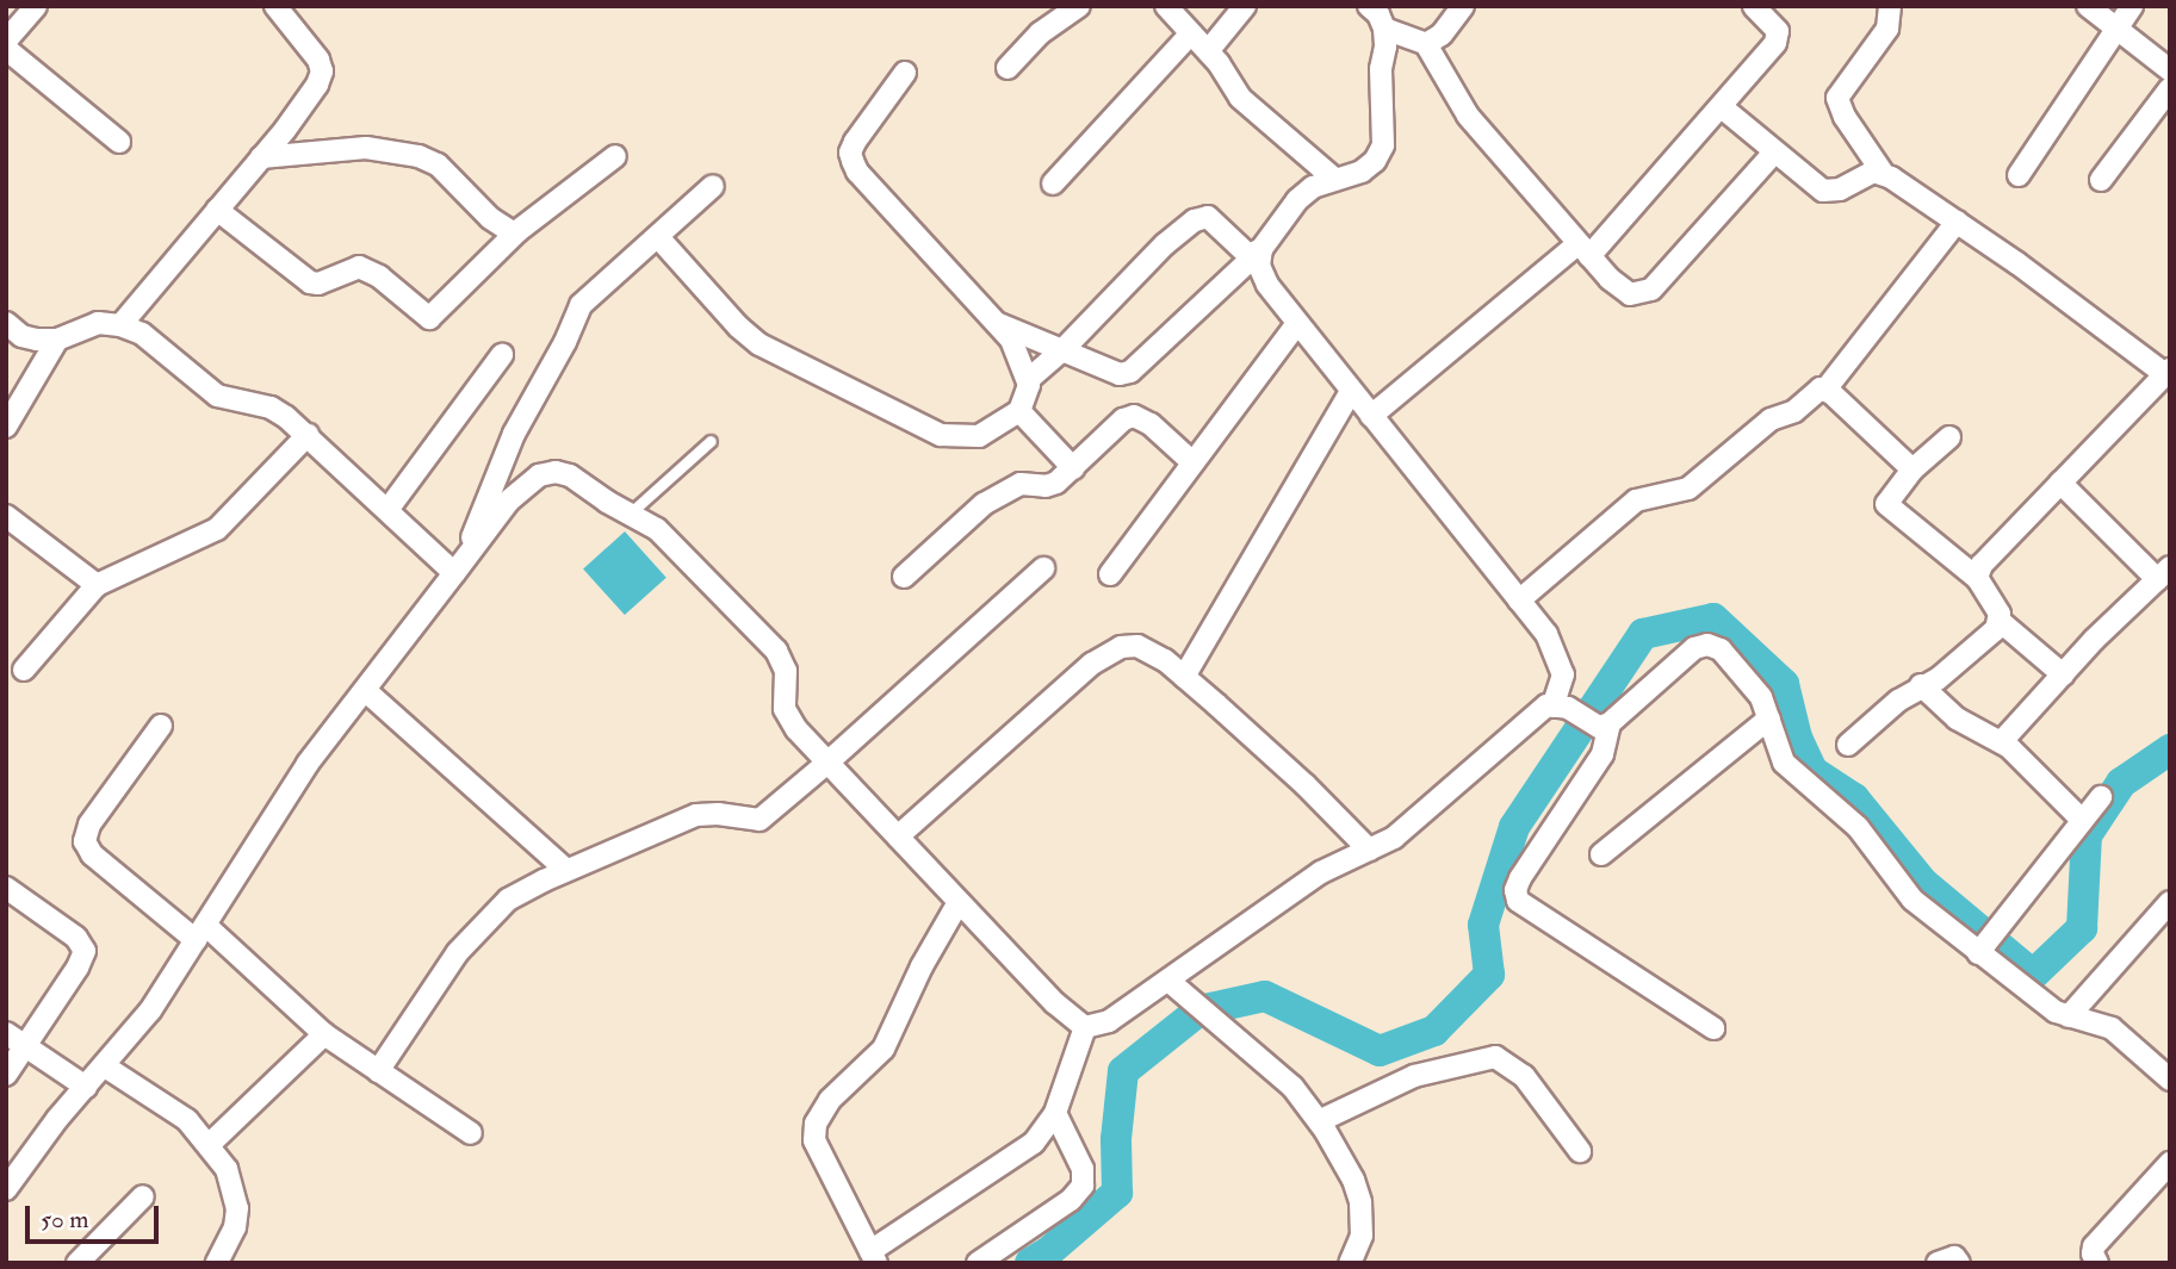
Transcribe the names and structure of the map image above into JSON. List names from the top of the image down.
{
  "scale_bar": "50 m"
}
